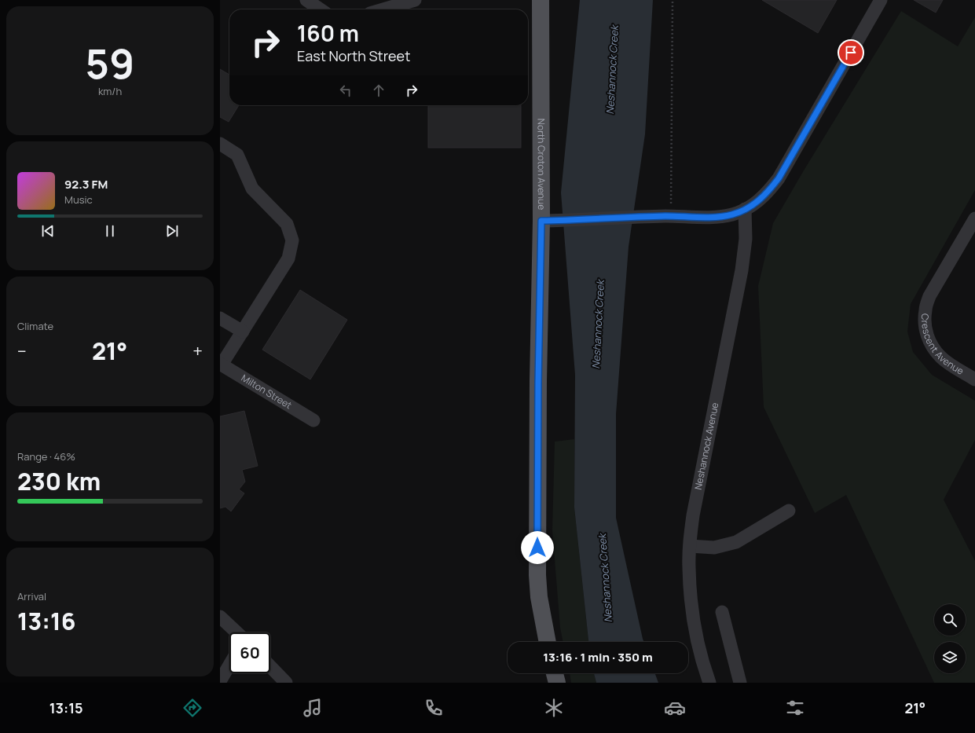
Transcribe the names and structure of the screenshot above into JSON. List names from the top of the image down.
{
  "streets": {
    "main road": ["North Croton Avenue"],
    "street": ["Crescent Avenue", "Milton Street", "Neshannock Avenue"]
  },
  "water": ["Neshannock Creek"],
  "page": {
    "tile": [
      ["59", "km/h"],
      "Climate",
      ["Range · 46%", "230 km"],
      ["Arrival", "13:16"]
    ],
    "turn": ["160 m", "East North Street"],
    "song": ["92.3 FM", "Music"],
    "heat": ["−", "21°", "+"],
    "limit": "60",
    "trip": "13:16 · 1 min · 350 m",
    "tabs": ["13:15", "21°"]
  }
}
